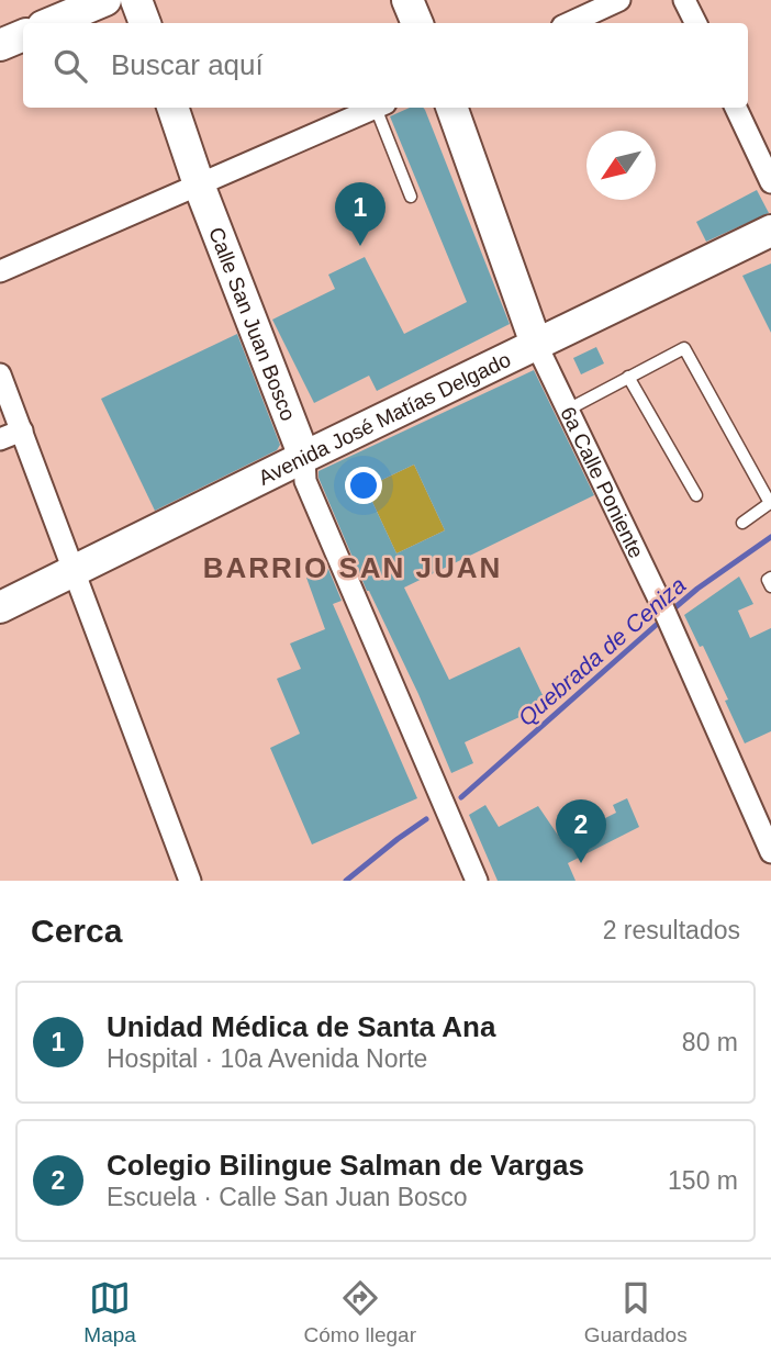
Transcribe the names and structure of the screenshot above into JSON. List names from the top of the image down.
{
  "streets": {
    "street": ["Calle San Juan Bosco", "Avenida José Matías Delgado", "6a Calle Poniente"]
  },
  "crossings": [
    ["Calle San Juan Bosco", "Avenida José Matías Delgado"],
    ["Avenida José Matías Delgado", "6a Calle Poniente"]
  ],
  "districts": ["BARRIO SAN JUAN"],
  "water": ["Quebrada de Ceniza"],
  "north": "bottom left",
  "page": {
    "search": "Buscar aquí",
    "pins": ["1", "2"],
    "heading": ["Cerca", "2 resultados"],
    "list": [
      {
        "mark": "1",
        "name": "Unidad Médica de Santa Ana",
        "note": "Hospital · 10a Avenida Norte",
        "value": "80 m"
      },
      {
        "mark": "2",
        "name": "Colegio Bilingue Salman de Vargas",
        "note": "Escuela · Calle San Juan Bosco",
        "value": "150 m"
      }
    ],
    "nav": ["Mapa", "Cómo llegar", "Guardados"]
  }
}
